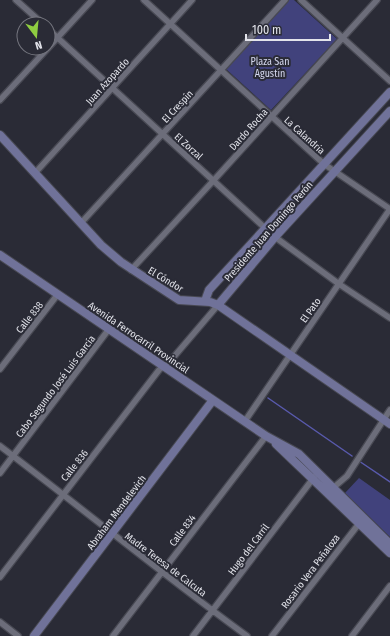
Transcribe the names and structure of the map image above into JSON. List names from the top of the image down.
{
  "streets": {
    "main road": [
      "Presidente Juan Domingo Perón",
      "El Cóndor",
      "Avenida Ferrocarril Provincial",
      "Abraham Mendelevich"
    ],
    "street": [
      "Juan Azopardo",
      "El Crespín",
      "Dardo Rocha",
      "La Calandria",
      "El Zorzal",
      "El Pato",
      "Calle 838",
      "Cabo Segundo José Luis García",
      "Calle 836",
      "Calle 834",
      "Hugo del Carril",
      "Madre Teresa de Calcuta",
      "Rosario Vera Peñaloza"
    ]
  },
  "crossings": [
    ["Juan Azopardo", "La Calandria"],
    ["Juan Azopardo", "El Zorzal"],
    ["Juan Azopardo", "El Cóndor"],
    ["El Crespín", "La Calandria"],
    ["El Crespín", "El Zorzal"],
    ["El Crespín", "El Cóndor"],
    ["Dardo Rocha", "La Calandria"],
    ["Dardo Rocha", "El Zorzal"],
    ["Dardo Rocha", "El Cóndor"],
    ["La Calandria", "Presidente Juan Domingo Perón"],
    ["La Calandria", "El Pato"],
    ["El Zorzal", "Presidente Juan Domingo Perón"],
    ["Presidente Juan Domingo Perón", "El Cóndor"],
    ["Presidente Juan Domingo Perón", "Avenida Ferrocarril Provincial"],
    ["Presidente Juan Domingo Perón", "Calle 836"],
    ["El Cóndor", "El Pato"],
    ["El Pato", "Avenida Ferrocarril Provincial"],
    ["Calle 838", "Avenida Ferrocarril Provincial"],
    ["Avenida Ferrocarril Provincial", "Cabo Segundo José Luis García"],
    ["Avenida Ferrocarril Provincial", "Calle 836"],
    ["Avenida Ferrocarril Provincial", "Abraham Mendelevich"],
    ["Avenida Ferrocarril Provincial", "Calle 834"],
    ["Avenida Ferrocarril Provincial", "Hugo del Carril"],
    ["Cabo Segundo José Luis García", "Madre Teresa de Calcuta"],
    ["Calle 836", "Madre Teresa de Calcuta"],
    ["Abraham Mendelevich", "Madre Teresa de Calcuta"],
    ["Calle 834", "Madre Teresa de Calcuta"],
    ["Hugo del Carril", "Madre Teresa de Calcuta"]
  ],
  "parks": ["Plaza San Agustín"],
  "scale_bar": "100 m",
  "north": "bottom"
}
